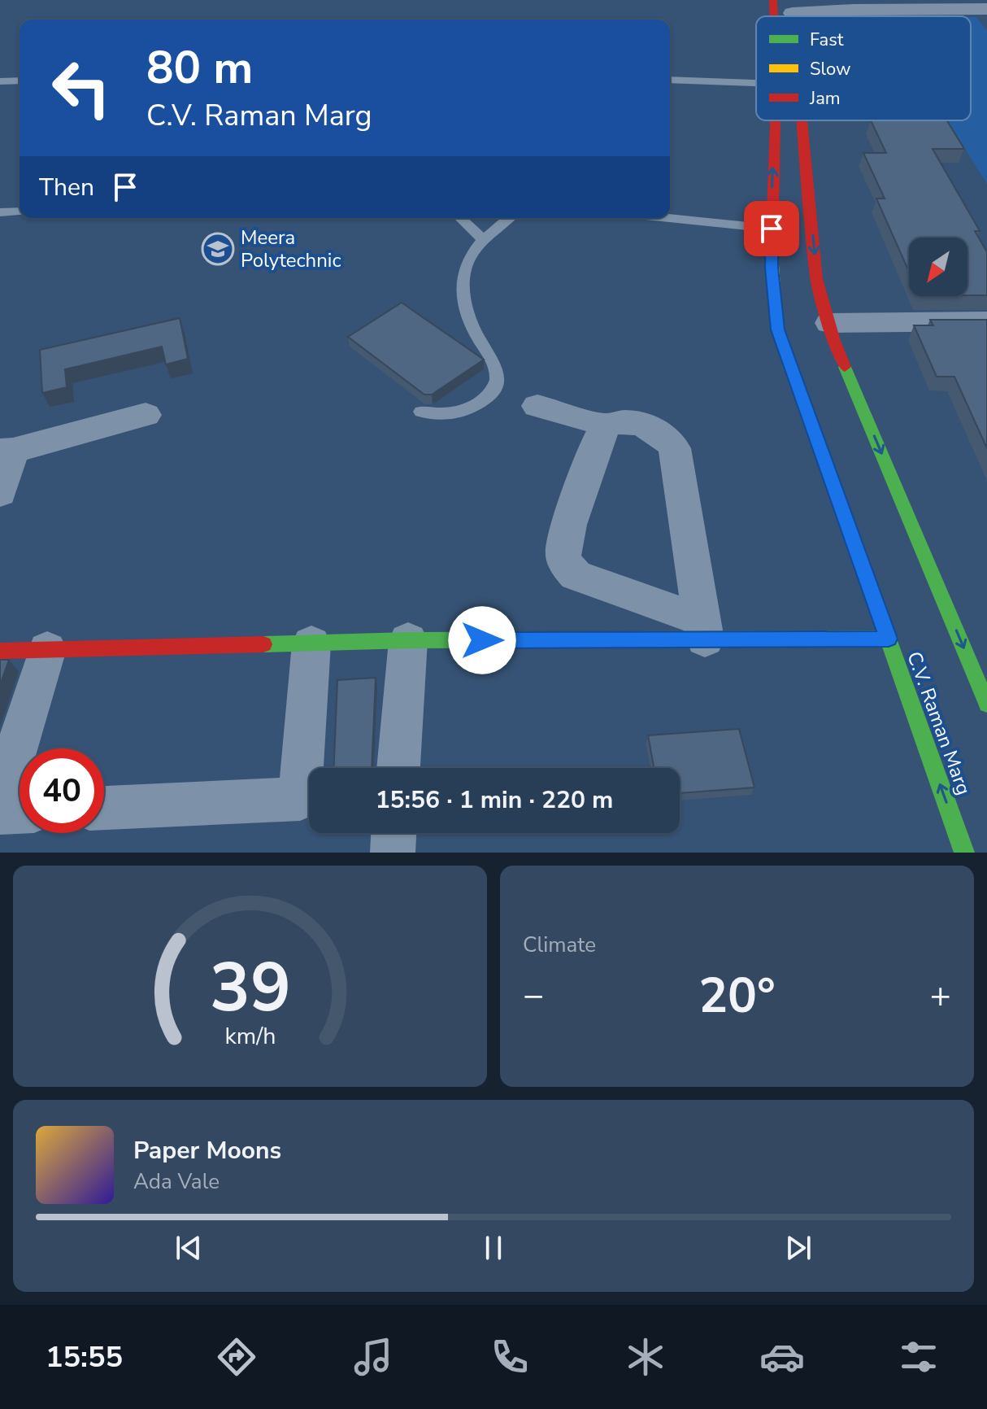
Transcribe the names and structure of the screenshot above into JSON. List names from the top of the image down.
{
  "streets": {
    "main road": ["C.V. Raman Marg"]
  },
  "places": {
    "school or university": ["Meera Polytechnic"]
  },
  "legend": ["Fast", "Slow", "Jam"],
  "north": "bottom left",
  "page": {
    "turn": ["80 m", "C.V. Raman Marg"],
    "then": "Then",
    "limit": "40",
    "trip": "15:56 · 1 min · 220 m",
    "tile": "Climate",
    "heat": ["−", "20°", "+"],
    "song": ["Paper Moons", "Ada Vale"],
    "tabs": "15:55",
    "gauge": ["39", "km/h"]
  }
}
